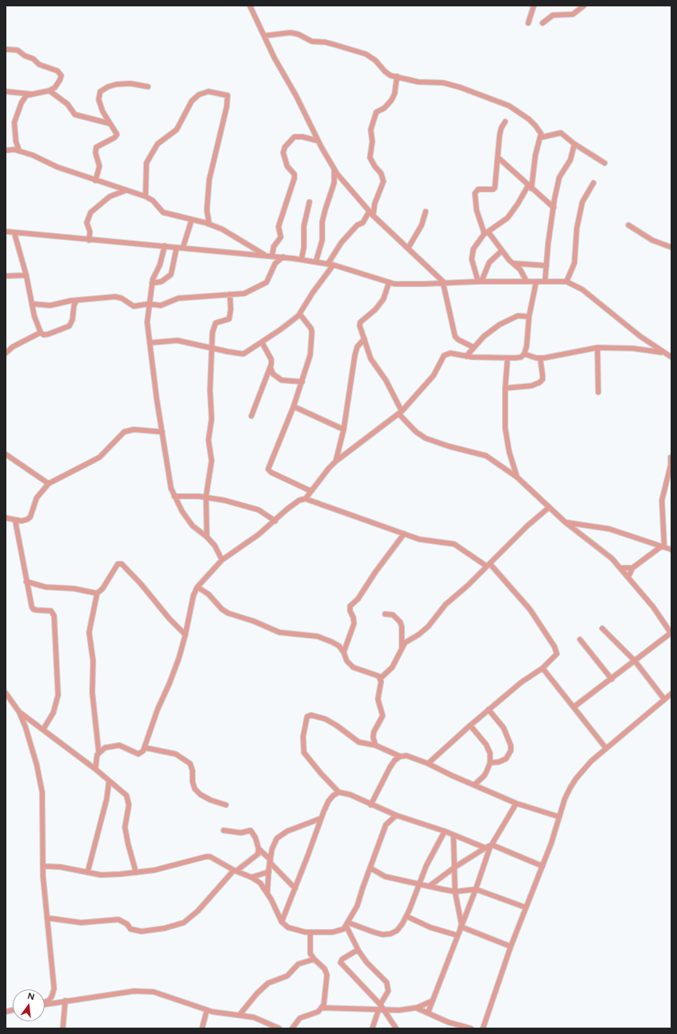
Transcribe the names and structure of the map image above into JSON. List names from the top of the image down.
{
  "north": "top"
}
